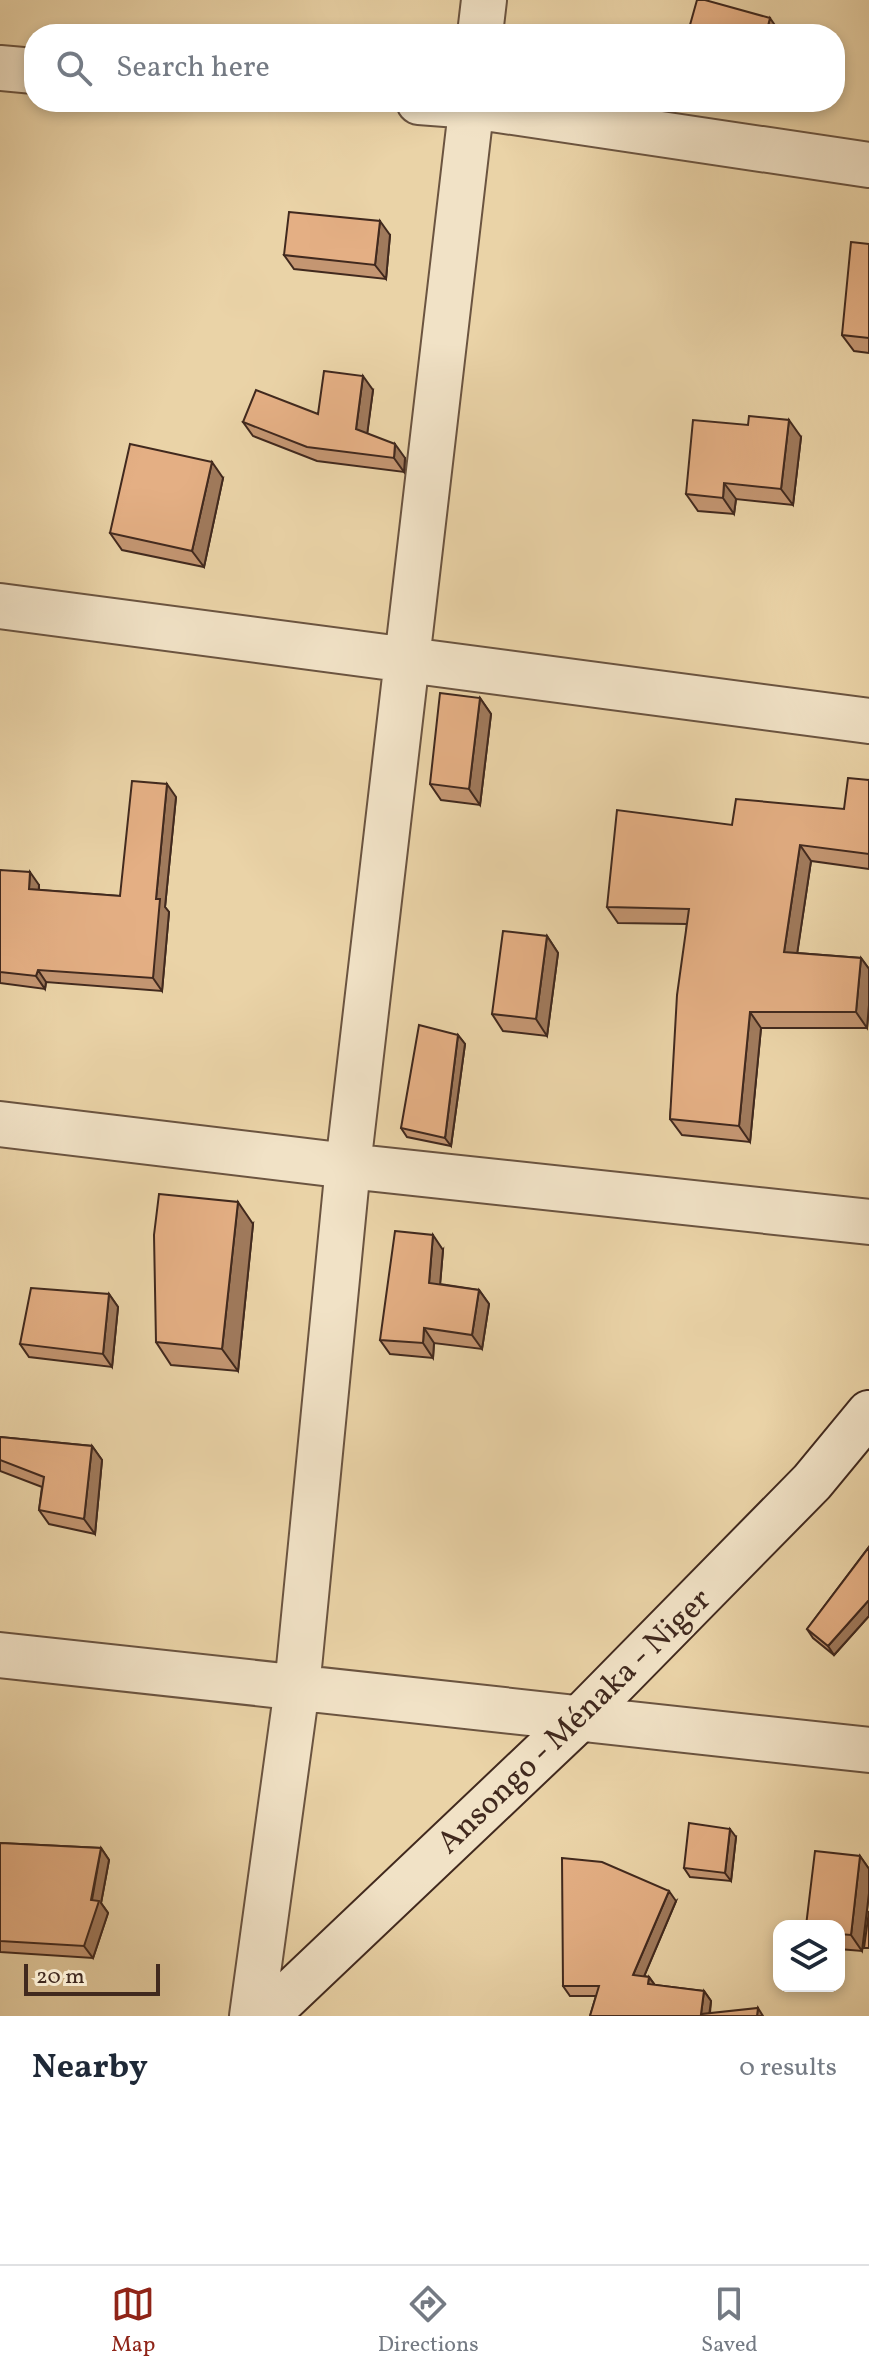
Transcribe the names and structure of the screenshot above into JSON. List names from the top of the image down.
{
  "streets": {
    "street": ["Ansongo - Ménaka - Niger"]
  },
  "scale_bar": "20 m",
  "page": {
    "search": "Search here",
    "scale": "20 m",
    "heading": ["Nearby", "0 results"],
    "nav": ["Map", "Directions", "Saved"]
  }
}
